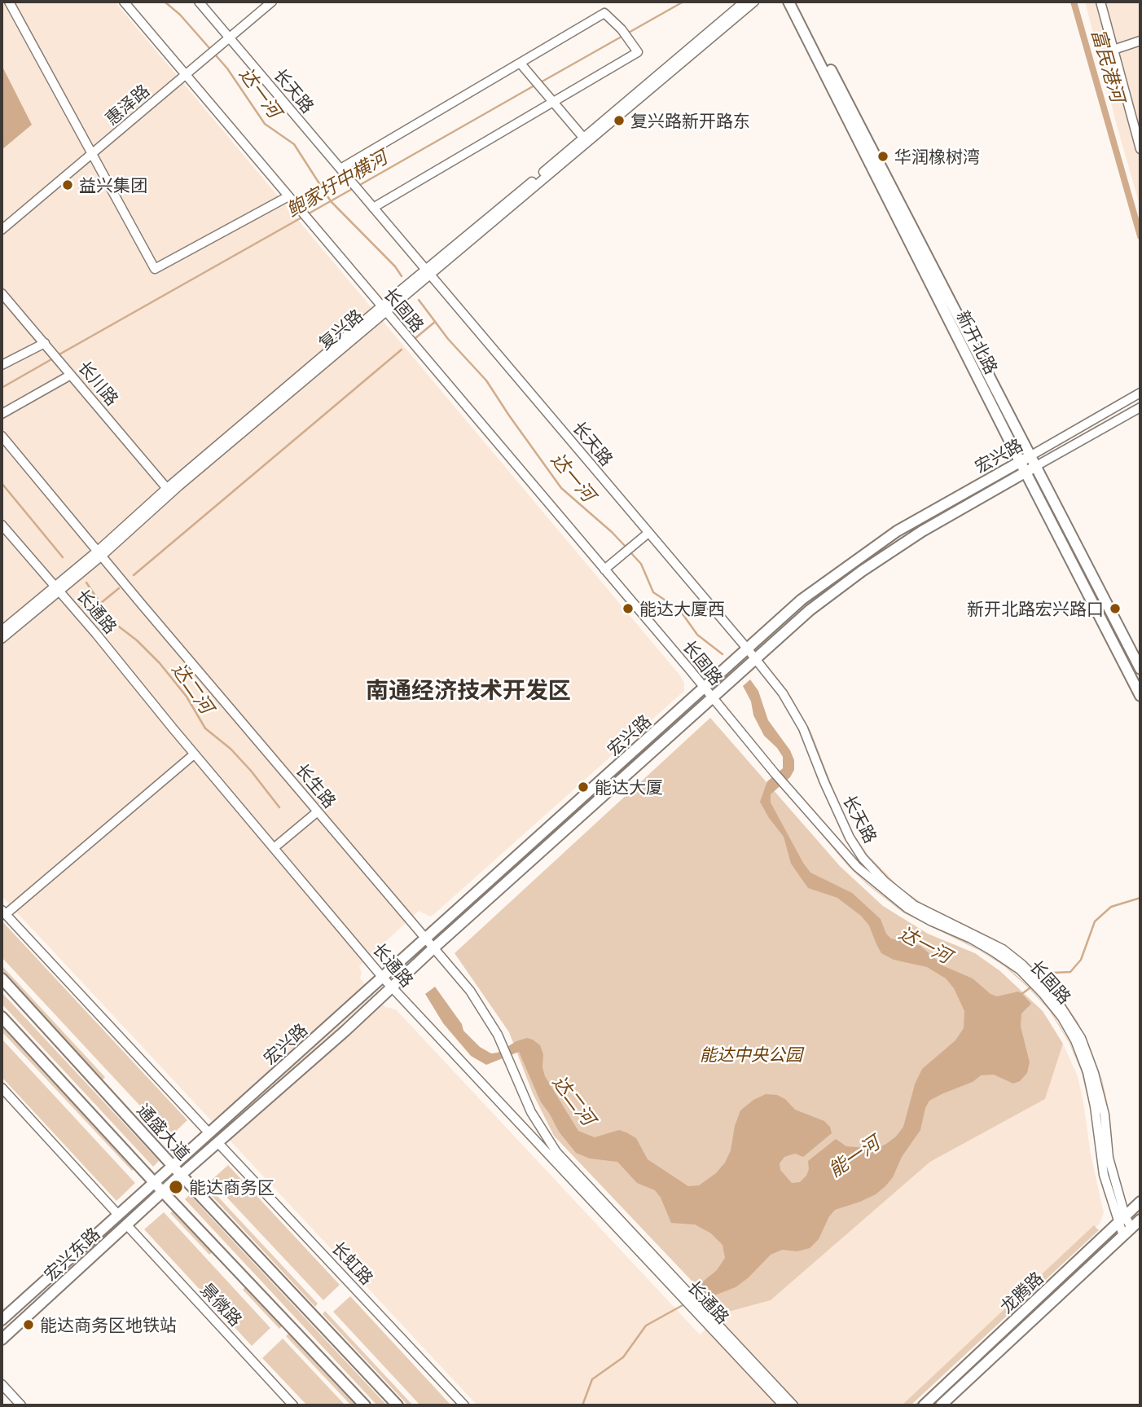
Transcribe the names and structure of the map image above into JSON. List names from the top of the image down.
{
  "streets": {
    "main road": [
      "新开北路",
      "宏兴路",
      "通盛大道",
      "宏兴东路",
      "龙腾路"
    ],
    "street": [
      "长天路",
      "惠泽路",
      "长固路",
      "复兴路",
      "长川路",
      "长通路",
      "长生路",
      "长虹路",
      "景微路"
    ]
  },
  "crossings": [
    ["长天路", "惠泽路"],
    ["长天路", "长固路"],
    ["长天路", "复兴路"],
    ["长天路", "宏兴路"],
    ["惠泽路", "长固路"],
    ["长固路", "复兴路"],
    ["长固路", "宏兴路"],
    ["长固路", "龙腾路"],
    ["复兴路", "长川路"],
    ["复兴路", "长通路"],
    ["复兴路", "长生路"],
    ["新开北路", "宏兴路"],
    ["宏兴路", "长通路"],
    ["宏兴路", "长生路"],
    ["宏兴路", "通盛大道"],
    ["宏兴路", "宏兴东路"],
    ["宏兴路", "长虹路"],
    ["长通路", "长生路"],
    ["宏兴东路", "景微路"]
  ],
  "districts": ["南通经济技术开发区"],
  "water": [
    "富民港河",
    "达一河",
    "鲍家圩中横河",
    "达二河",
    "能一河"
  ],
  "parks": ["能达中央公园"],
  "places": [
    "复兴路新开路东",
    "华润橡树湾",
    "益兴集团",
    "能达大厦西",
    "新开北路宏兴路口",
    "能达大厦",
    "能达商务区",
    "能达商务区地铁站"
  ]
}
